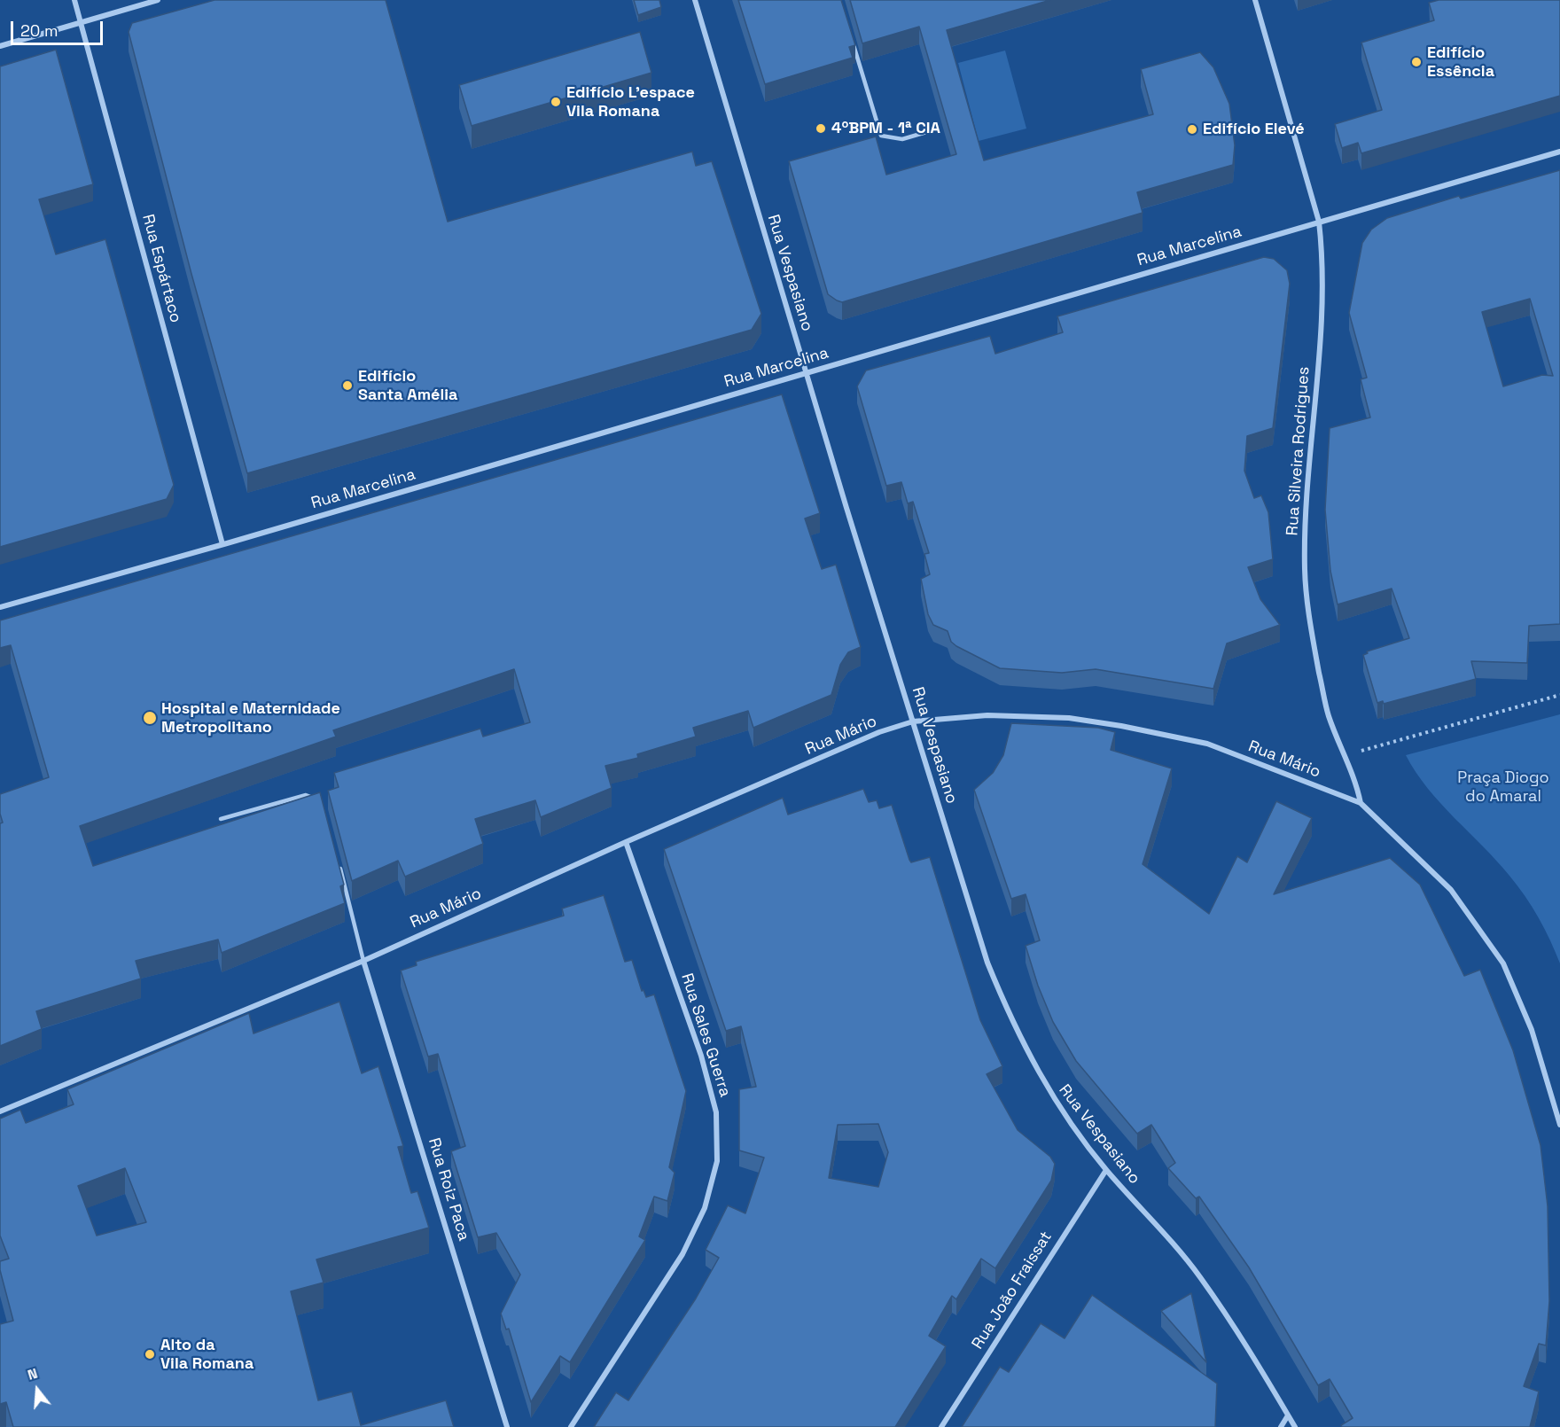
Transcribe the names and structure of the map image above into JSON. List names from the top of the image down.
{
  "streets": {
    "street": [
      "Rua Marcelina",
      "Rua Espártaco",
      "Rua Vespasiano",
      "Rua Silveira Rodrigues",
      "Rua Mário",
      "Rua Sales Guerra",
      "Rua Roiz Paca",
      "Rua João Fraissat"
    ]
  },
  "crossings": [
    ["Rua Marcelina", "Rua Espártaco"],
    ["Rua Marcelina", "Rua Vespasiano"],
    ["Rua Marcelina", "Rua Silveira Rodrigues"],
    ["Rua Vespasiano", "Rua Mário"],
    ["Rua Vespasiano", "Rua João Fraissat"],
    ["Rua Silveira Rodrigues", "Rua Mário"],
    ["Rua Mário", "Rua Sales Guerra"],
    ["Rua Mário", "Rua Roiz Paca"]
  ],
  "parks": ["Praça Diogo do Amaral"],
  "places": [
    "Edifício Essência",
    "Edifício L'espace Vila Romana",
    "4ºBPM - 1ª CIA",
    "Edifício Elevé",
    "Edifício Santa Amélia",
    "Hospital e Maternidade Metropolitano",
    "Alto da Vila Romana"
  ],
  "scale_bar": "20 m",
  "north": "top"
}
